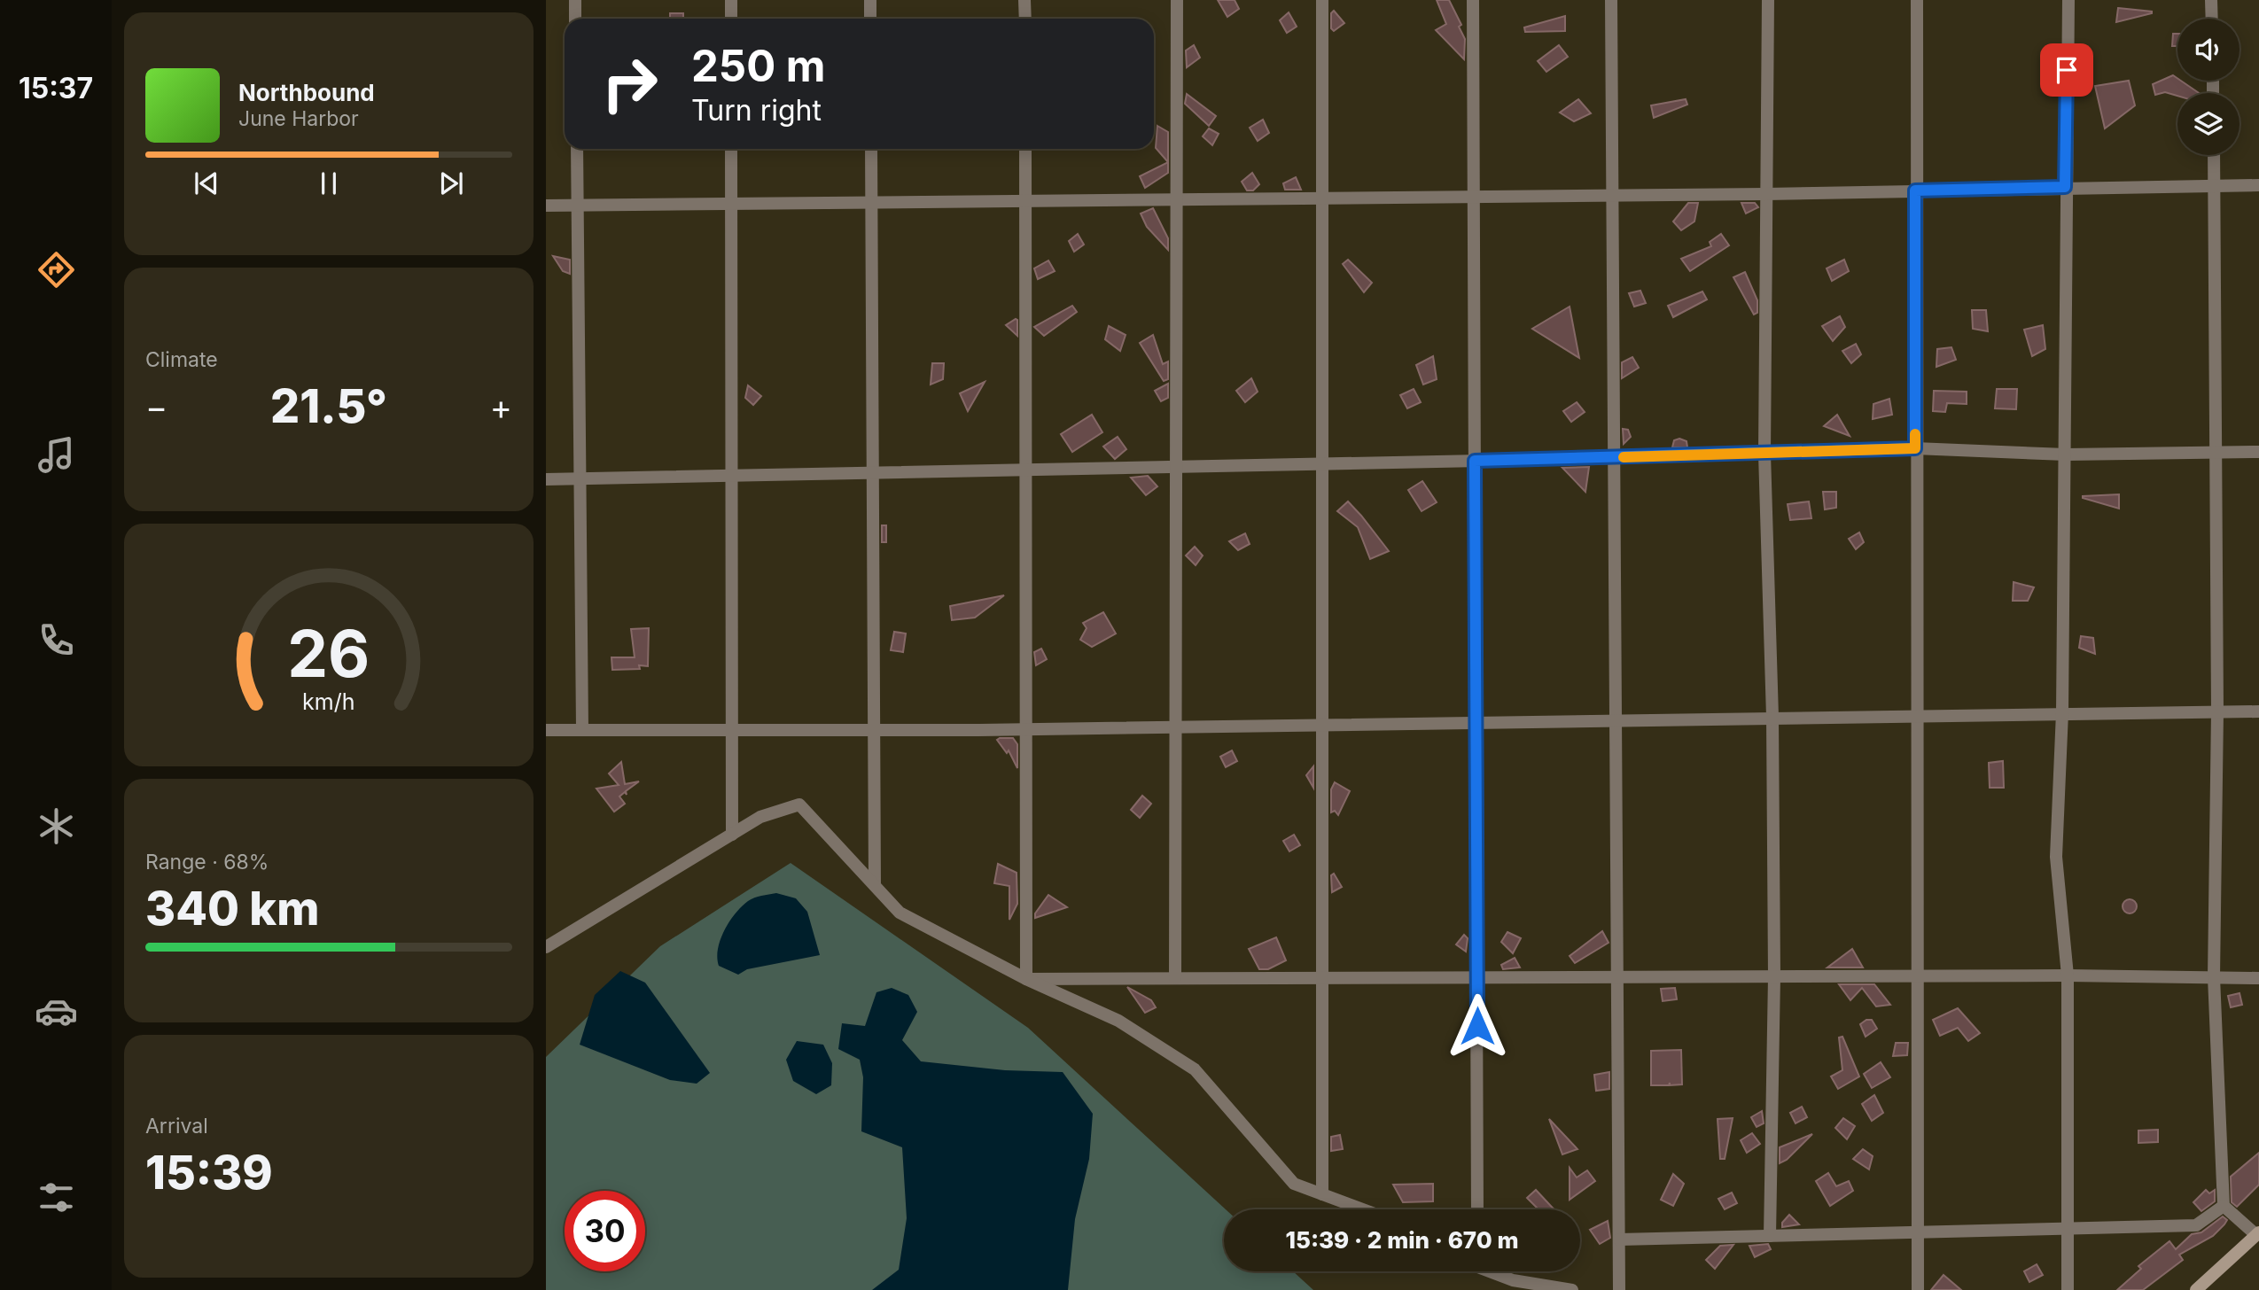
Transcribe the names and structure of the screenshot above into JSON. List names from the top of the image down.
{
  "page": {
    "tabs": "15:37",
    "turn": ["250 m", "Turn right"],
    "song": ["Northbound", "June Harbor"],
    "tile": [
      "Climate",
      ["Range · 68%", "340 km"],
      ["Arrival", "15:39"]
    ],
    "heat": ["−", "21.5°", "+"],
    "limit": "30",
    "trip": "15:39 · 2 min · 670 m",
    "gauge": ["26", "km/h"]
  }
}
